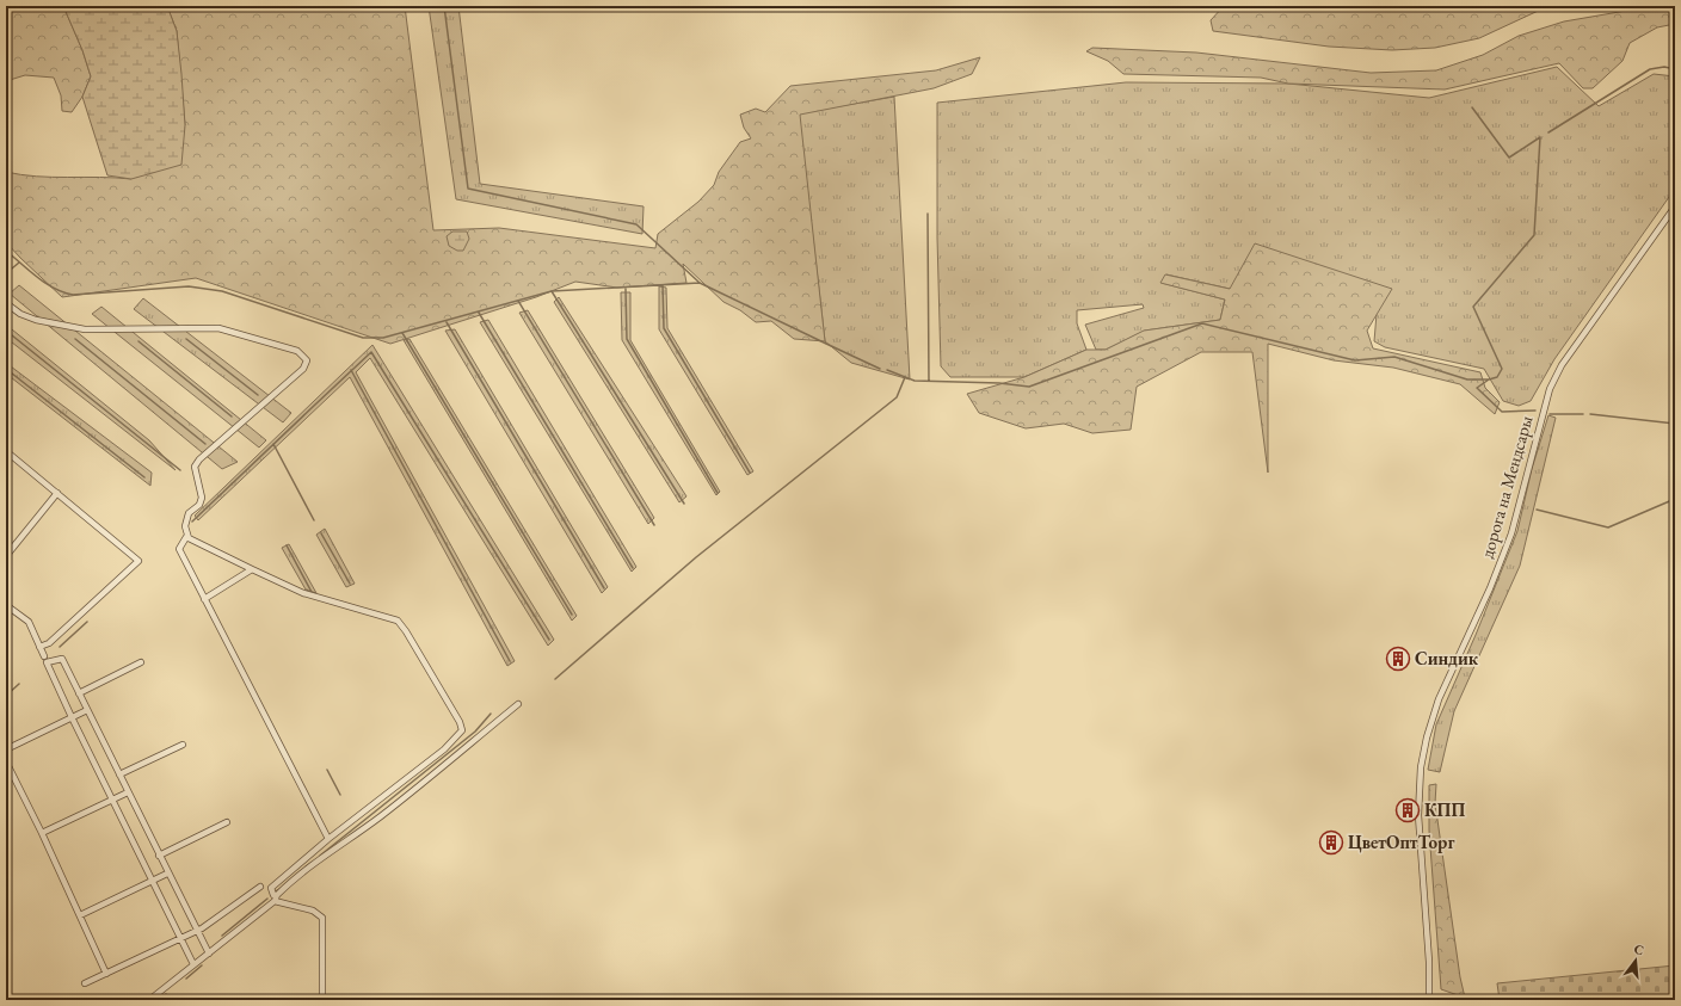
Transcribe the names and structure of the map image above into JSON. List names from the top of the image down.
{
  "streets": {
    "street": ["дорога на Мендсары"]
  },
  "places": {
    "building": ["Синдик", "КПП", "ЦветОптТорг"]
  },
  "north": "top"
}
